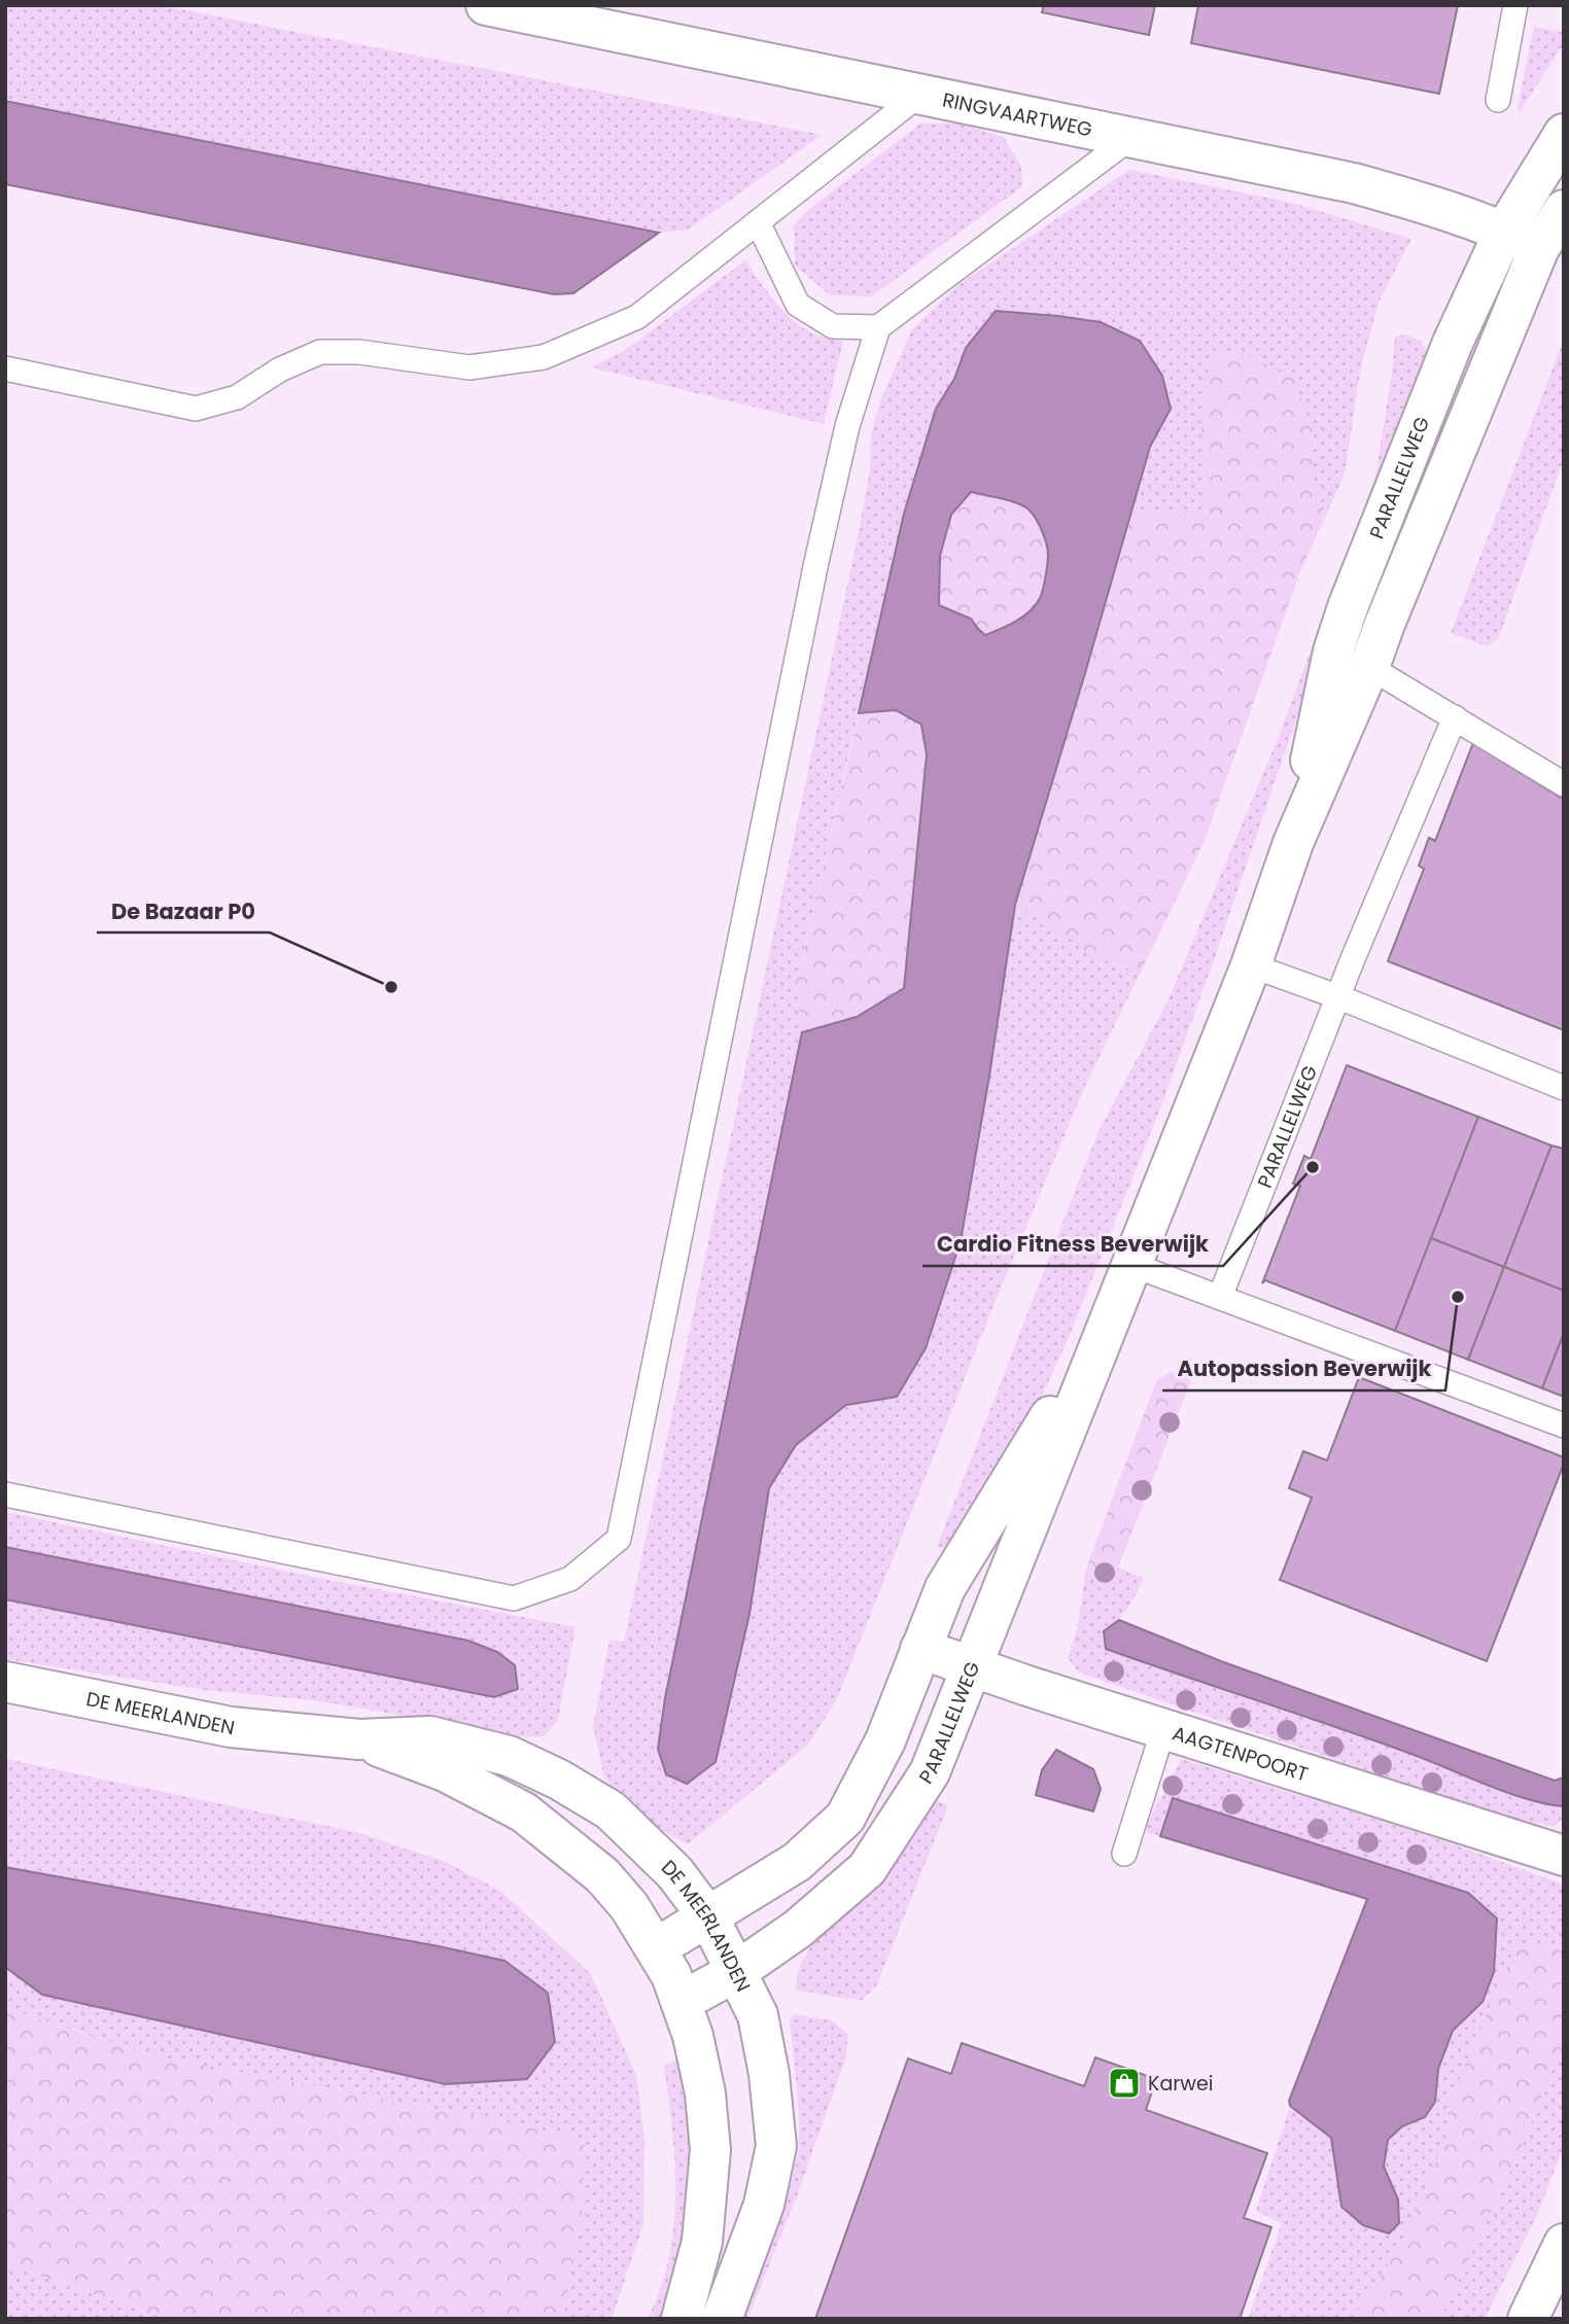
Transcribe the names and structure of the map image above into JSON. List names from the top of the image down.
{
  "streets": {
    "main road": [
      "RINGVAARTWEG",
      "PARALLELWEG",
      "DE MEERLANDEN",
      "AAGTENPOORT"
    ]
  },
  "crossings": [
    ["RINGVAARTWEG", "PARALLELWEG"],
    ["PARALLELWEG", "DE MEERLANDEN"],
    ["PARALLELWEG", "AAGTENPOORT"]
  ],
  "places": {
    "other": ["De Bazaar P0", "Cardio Fitness Beverwijk", "Autopassion Beverwijk"],
    "shop": ["Karwei"]
  }
}
